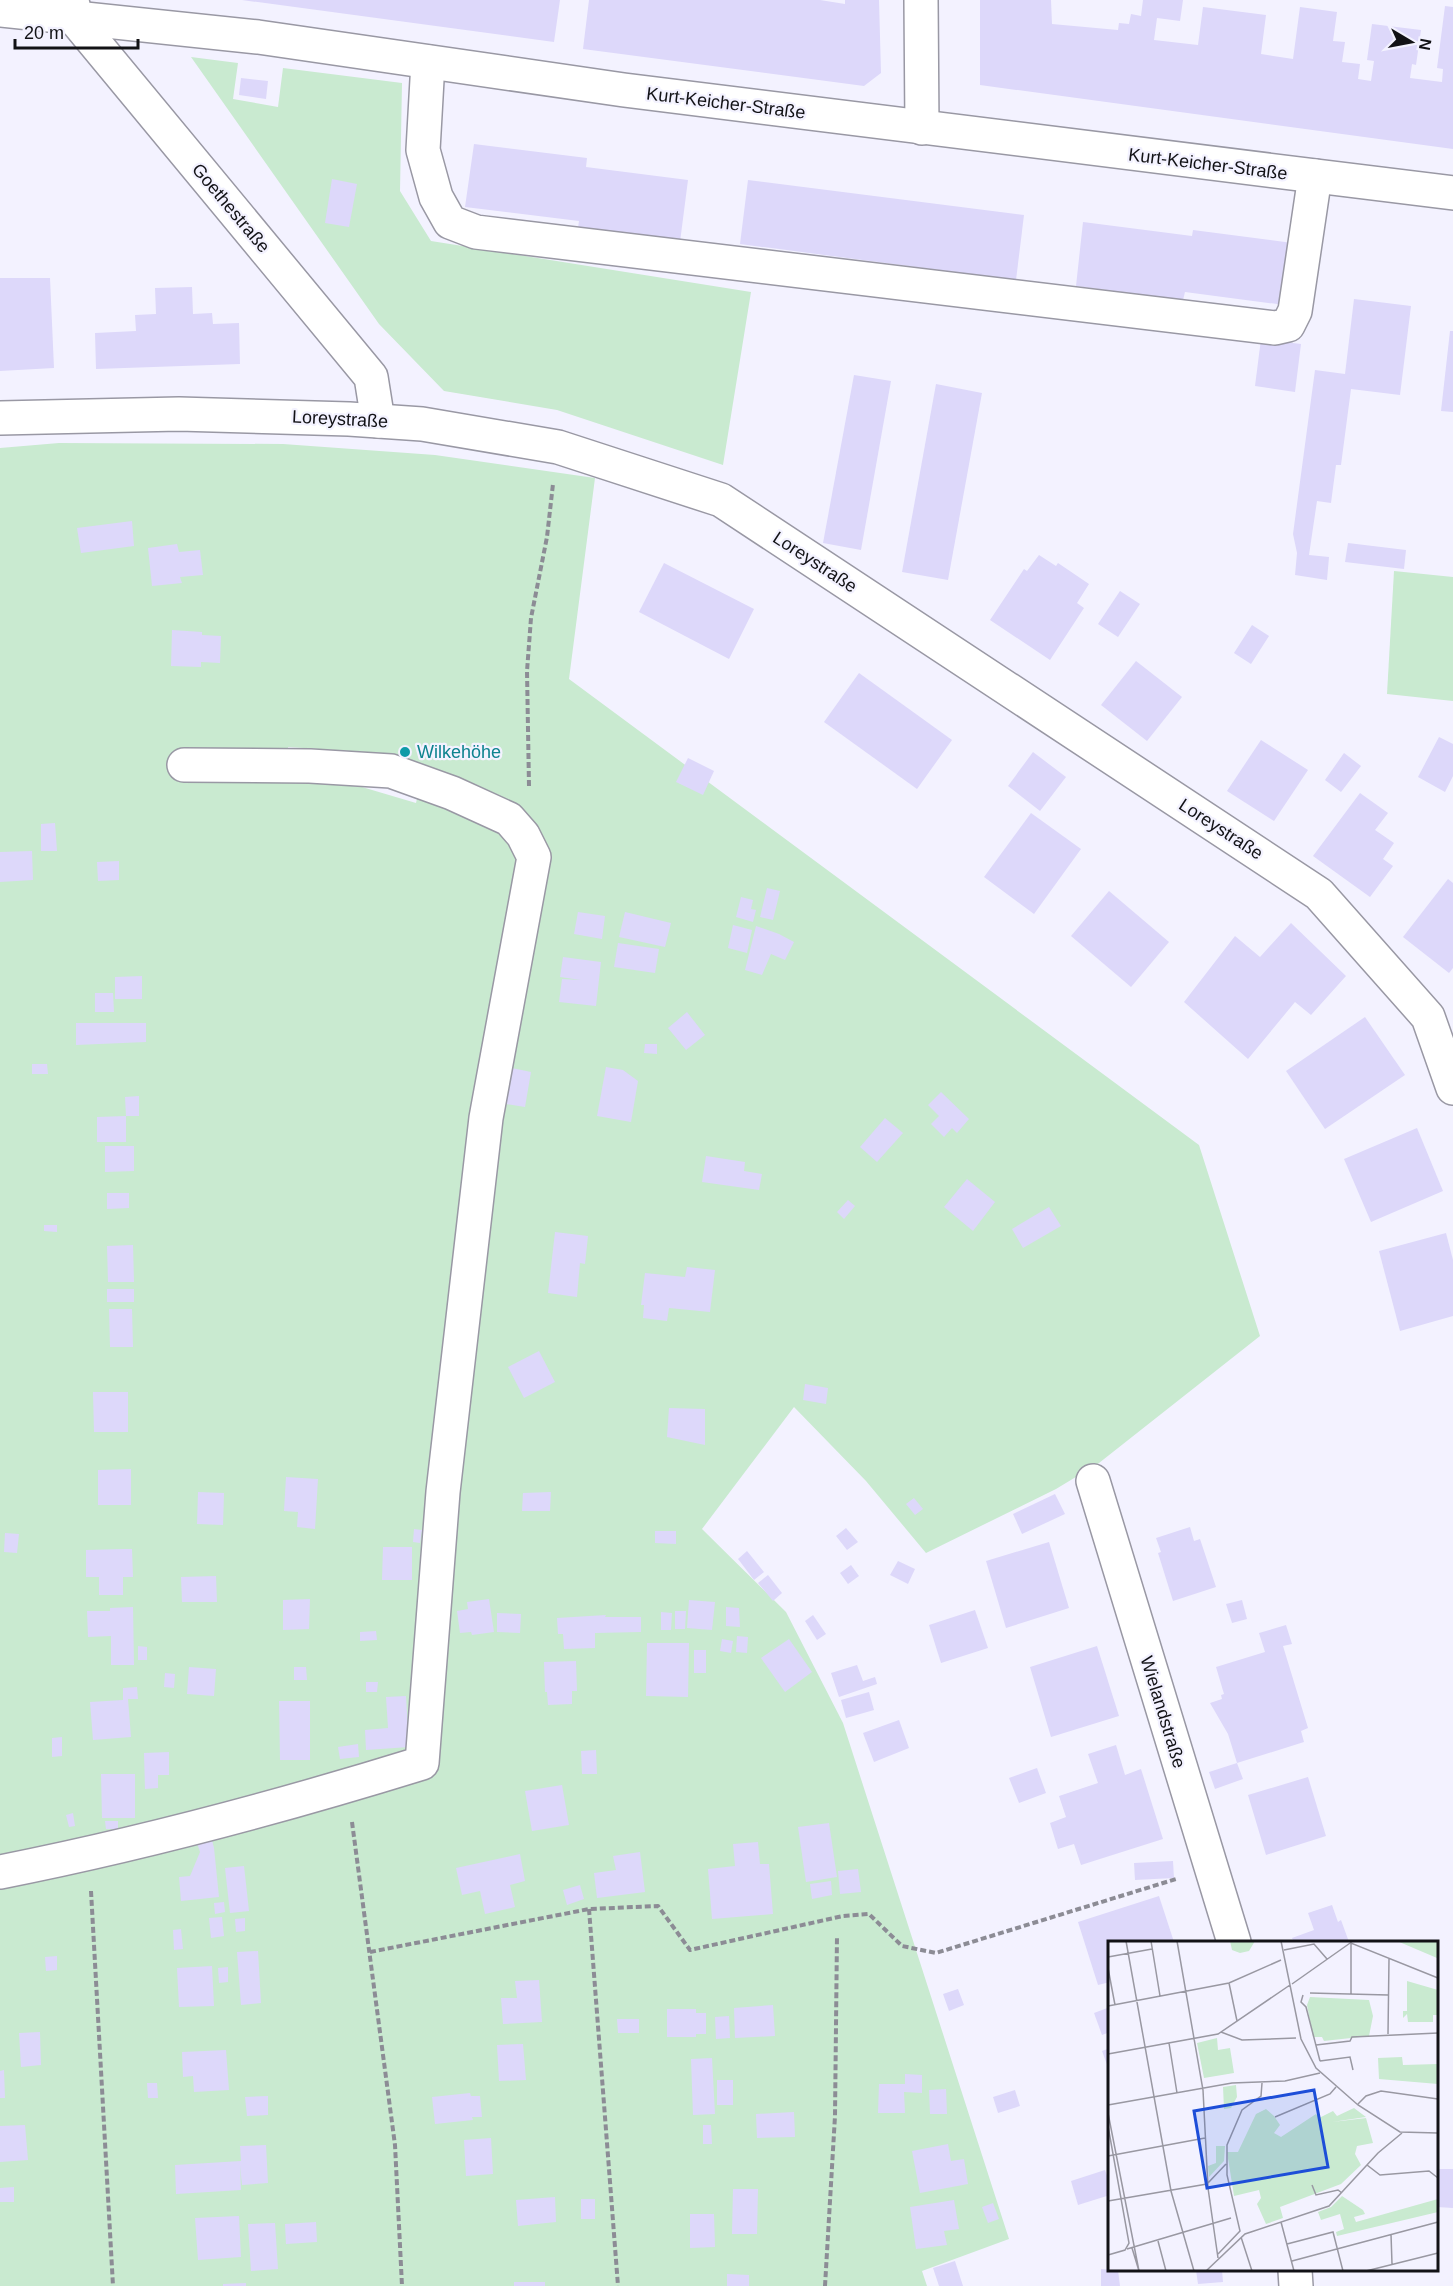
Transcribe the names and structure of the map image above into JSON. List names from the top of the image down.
{
  "streets": {
    "street": [
      "Kurt-Keicher-Straße",
      "Goethestraße",
      "Loreystraße",
      "Wielandstraße"
    ]
  },
  "crossings": [
    ["Kurt-Keicher-Straße", "Goethestraße"],
    ["Goethestraße", "Loreystraße"]
  ],
  "places": ["Wilkehöhe"],
  "scale_bar": "20 m",
  "north": "right"
}
